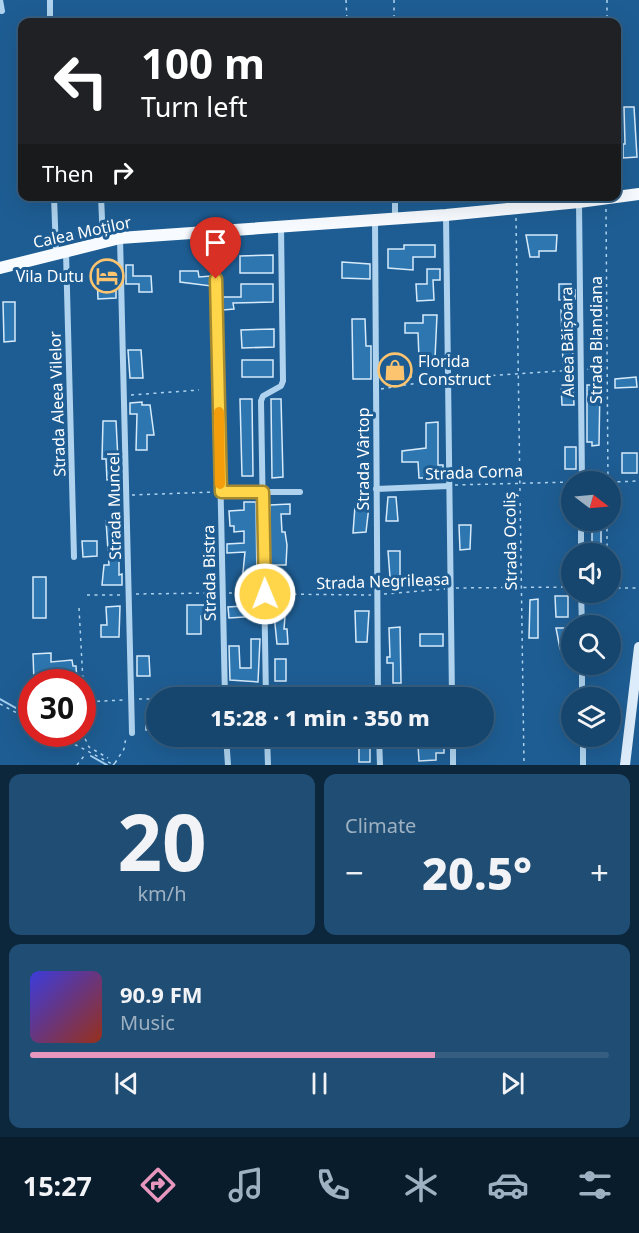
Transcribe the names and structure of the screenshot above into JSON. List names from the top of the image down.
{
  "streets": {
    "main road": ["Calea Moților"],
    "street": [
      "Aleea Băișoara",
      "Strada Aleea Vilelor",
      "Strada Vârtop",
      "Strada Corna",
      "Strada Muncel",
      "Strada Bistra"
    ],
    "path": ["Strada Blandiana", "Strada Ocoliș", "Strada Negrileasa"]
  },
  "crossings": [
    ["Calea Moților", "Aleea Băișoara"],
    ["Calea Moților", "Strada Aleea Vilelor"],
    ["Calea Moților", "Strada Vârtop"],
    ["Calea Moților", "Strada Muncel"],
    ["Calea Moților", "Strada Ocoliș"],
    ["Calea Moților", "Strada Bistra"],
    ["Strada Vârtop", "Strada Corna"],
    ["Strada Vârtop", "Strada Negrileasa"],
    ["Strada Corna", "Strada Ocoliș"],
    ["Strada Muncel", "Strada Negrileasa"],
    ["Strada Ocoliș", "Strada Negrileasa"],
    ["Strada Bistra", "Strada Negrileasa"]
  ],
  "places": {
    "hotel": ["Vila Dutu"],
    "shop": ["Florida Construct"]
  },
  "north": "right",
  "page": {
    "turn": ["100 m", "Turn left"],
    "then": "Then",
    "limit": "30",
    "trip": "15:28 · 1 min · 350 m",
    "tile": [
      ["20", "km/h"],
      "Climate"
    ],
    "heat": ["−", "20.5°", "+"],
    "song": ["90.9 FM", "Music"],
    "tabs": "15:27"
  }
}
